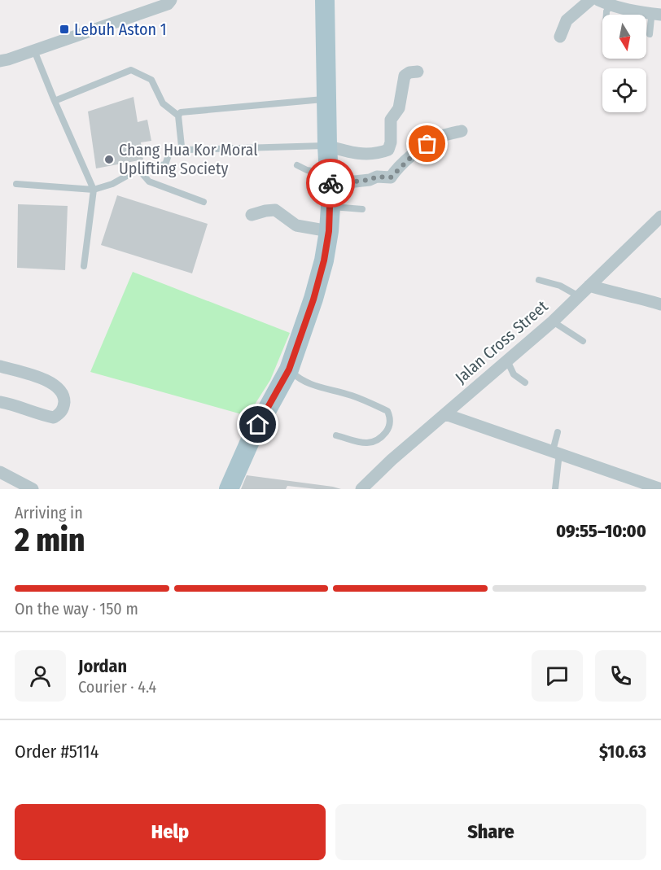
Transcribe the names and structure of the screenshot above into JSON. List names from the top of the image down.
{
  "streets": {
    "street": ["Jalan Cross Street"]
  },
  "places": {
    "transit": ["Lebuh Aston 1"],
    "other": ["Chang Hua Kor Moral Uplifting Society"]
  },
  "north": "bottom",
  "page": {
    "heading": ["2 min", "Arriving in", "09:55–10:00"],
    "panel": [
      "Jordan",
      "Courier · 4.4",
      "Order #5114",
      "$10.63"
    ],
    "bar": "On the way · 150 m",
    "buttons": ["Help", "Share"]
  }
}
